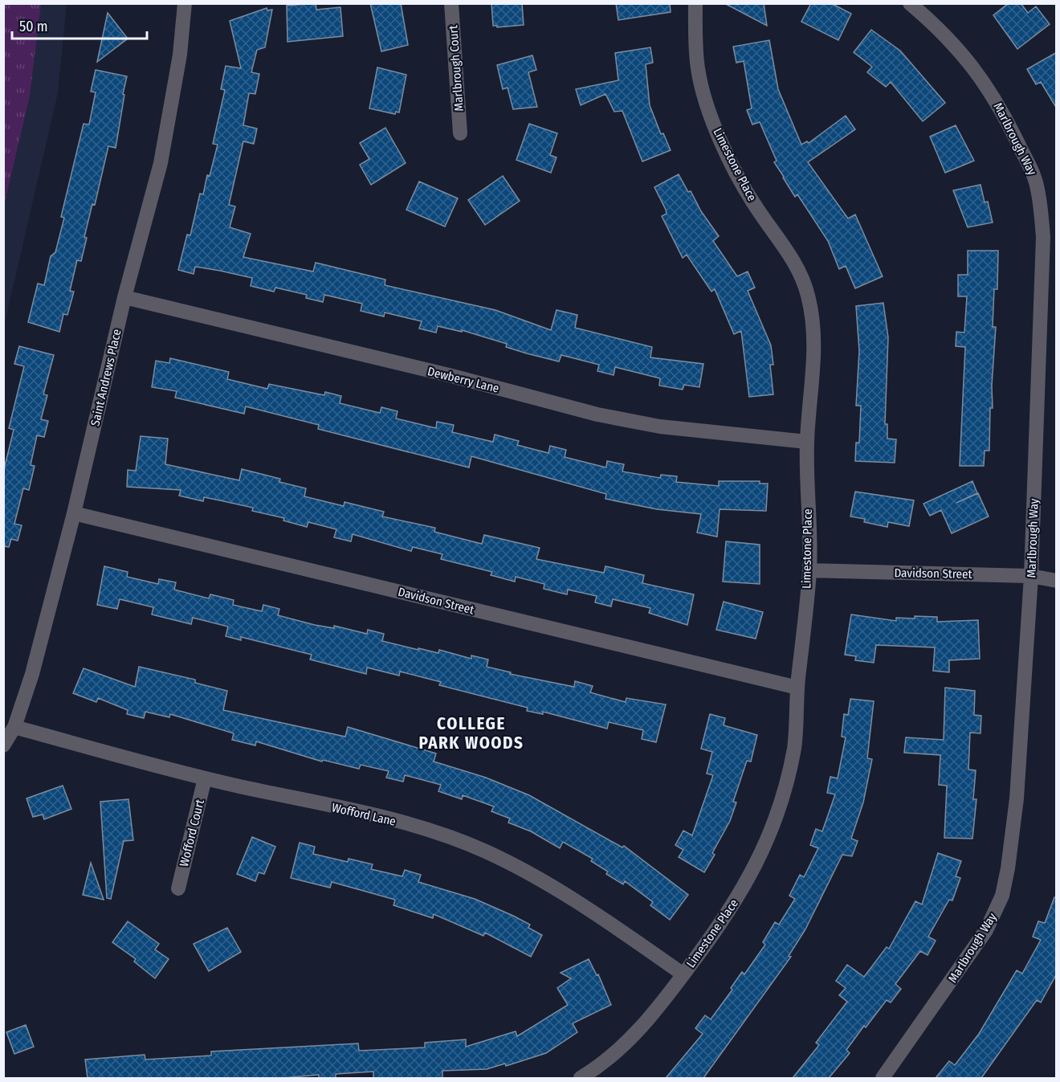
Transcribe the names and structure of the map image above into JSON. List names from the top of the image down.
{
  "streets": {
    "street": [
      "Marlbrough Court",
      "Marlbrough Way",
      "Limestone Place",
      "Saint Andrews Place",
      "Dewberry Lane",
      "Davidson Street",
      "Wofford Lane",
      "Wofford Court"
    ]
  },
  "crossings": [
    ["Marlbrough Way", "Davidson Street"],
    ["Limestone Place", "Dewberry Lane"],
    ["Limestone Place", "Davidson Street"],
    ["Limestone Place", "Wofford Lane"],
    ["Saint Andrews Place", "Dewberry Lane"],
    ["Saint Andrews Place", "Davidson Street"],
    ["Saint Andrews Place", "Wofford Lane"],
    ["Wofford Lane", "Wofford Court"]
  ],
  "districts": ["COLLEGE PARK WOODS"],
  "scale_bar": "50 m"
}
